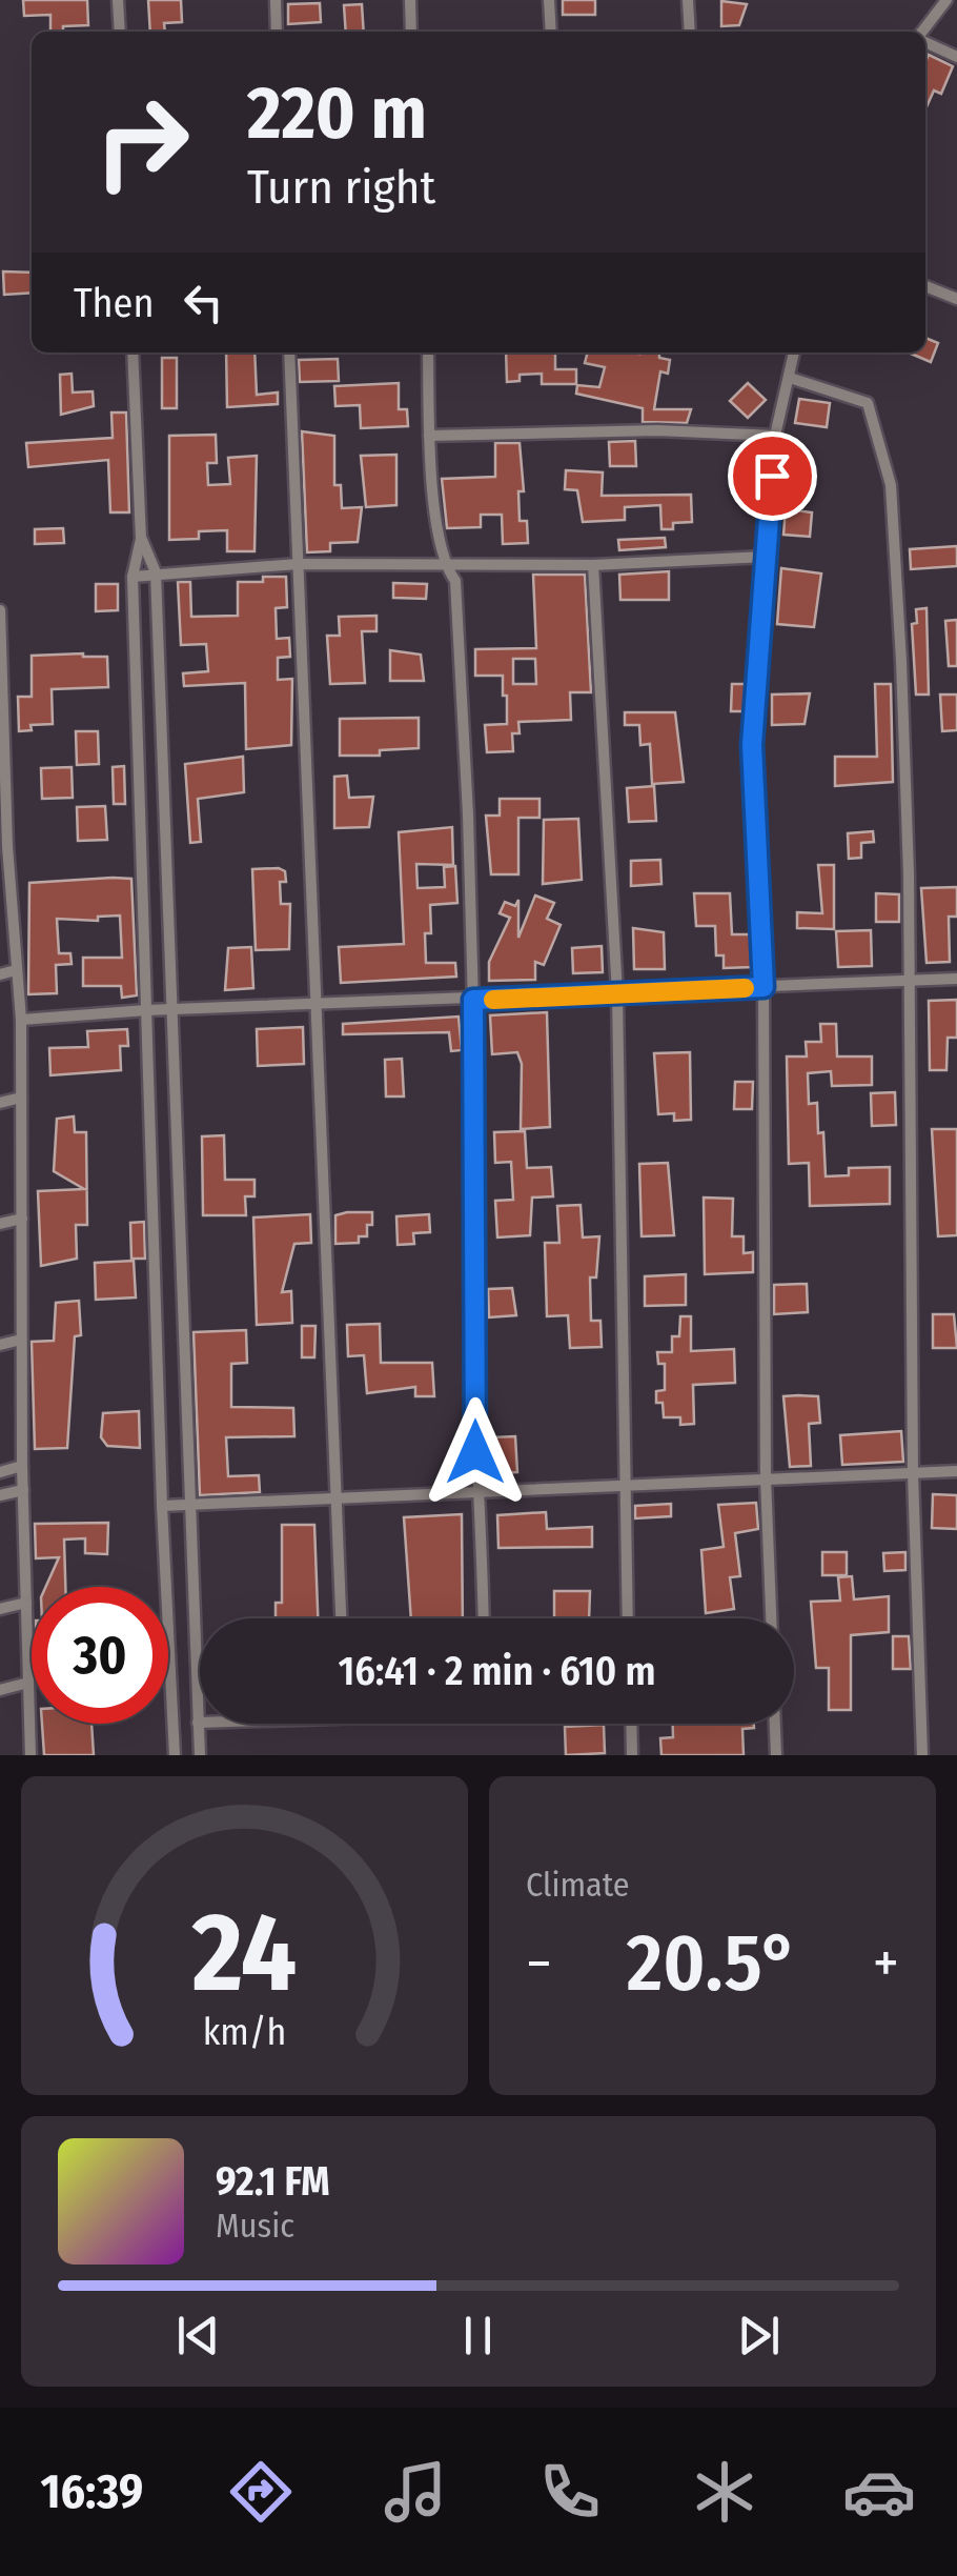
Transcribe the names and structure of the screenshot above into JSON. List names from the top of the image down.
{
  "page": {
    "turn": ["220 m", "Turn right"],
    "then": "Then",
    "limit": "30",
    "trip": "16:41 · 2 min · 610 m",
    "tile": "Climate",
    "heat": ["−", "20.5°", "+"],
    "song": ["92.1 FM", "Music"],
    "tabs": "16:39",
    "gauge": ["24", "km/h"]
  }
}
